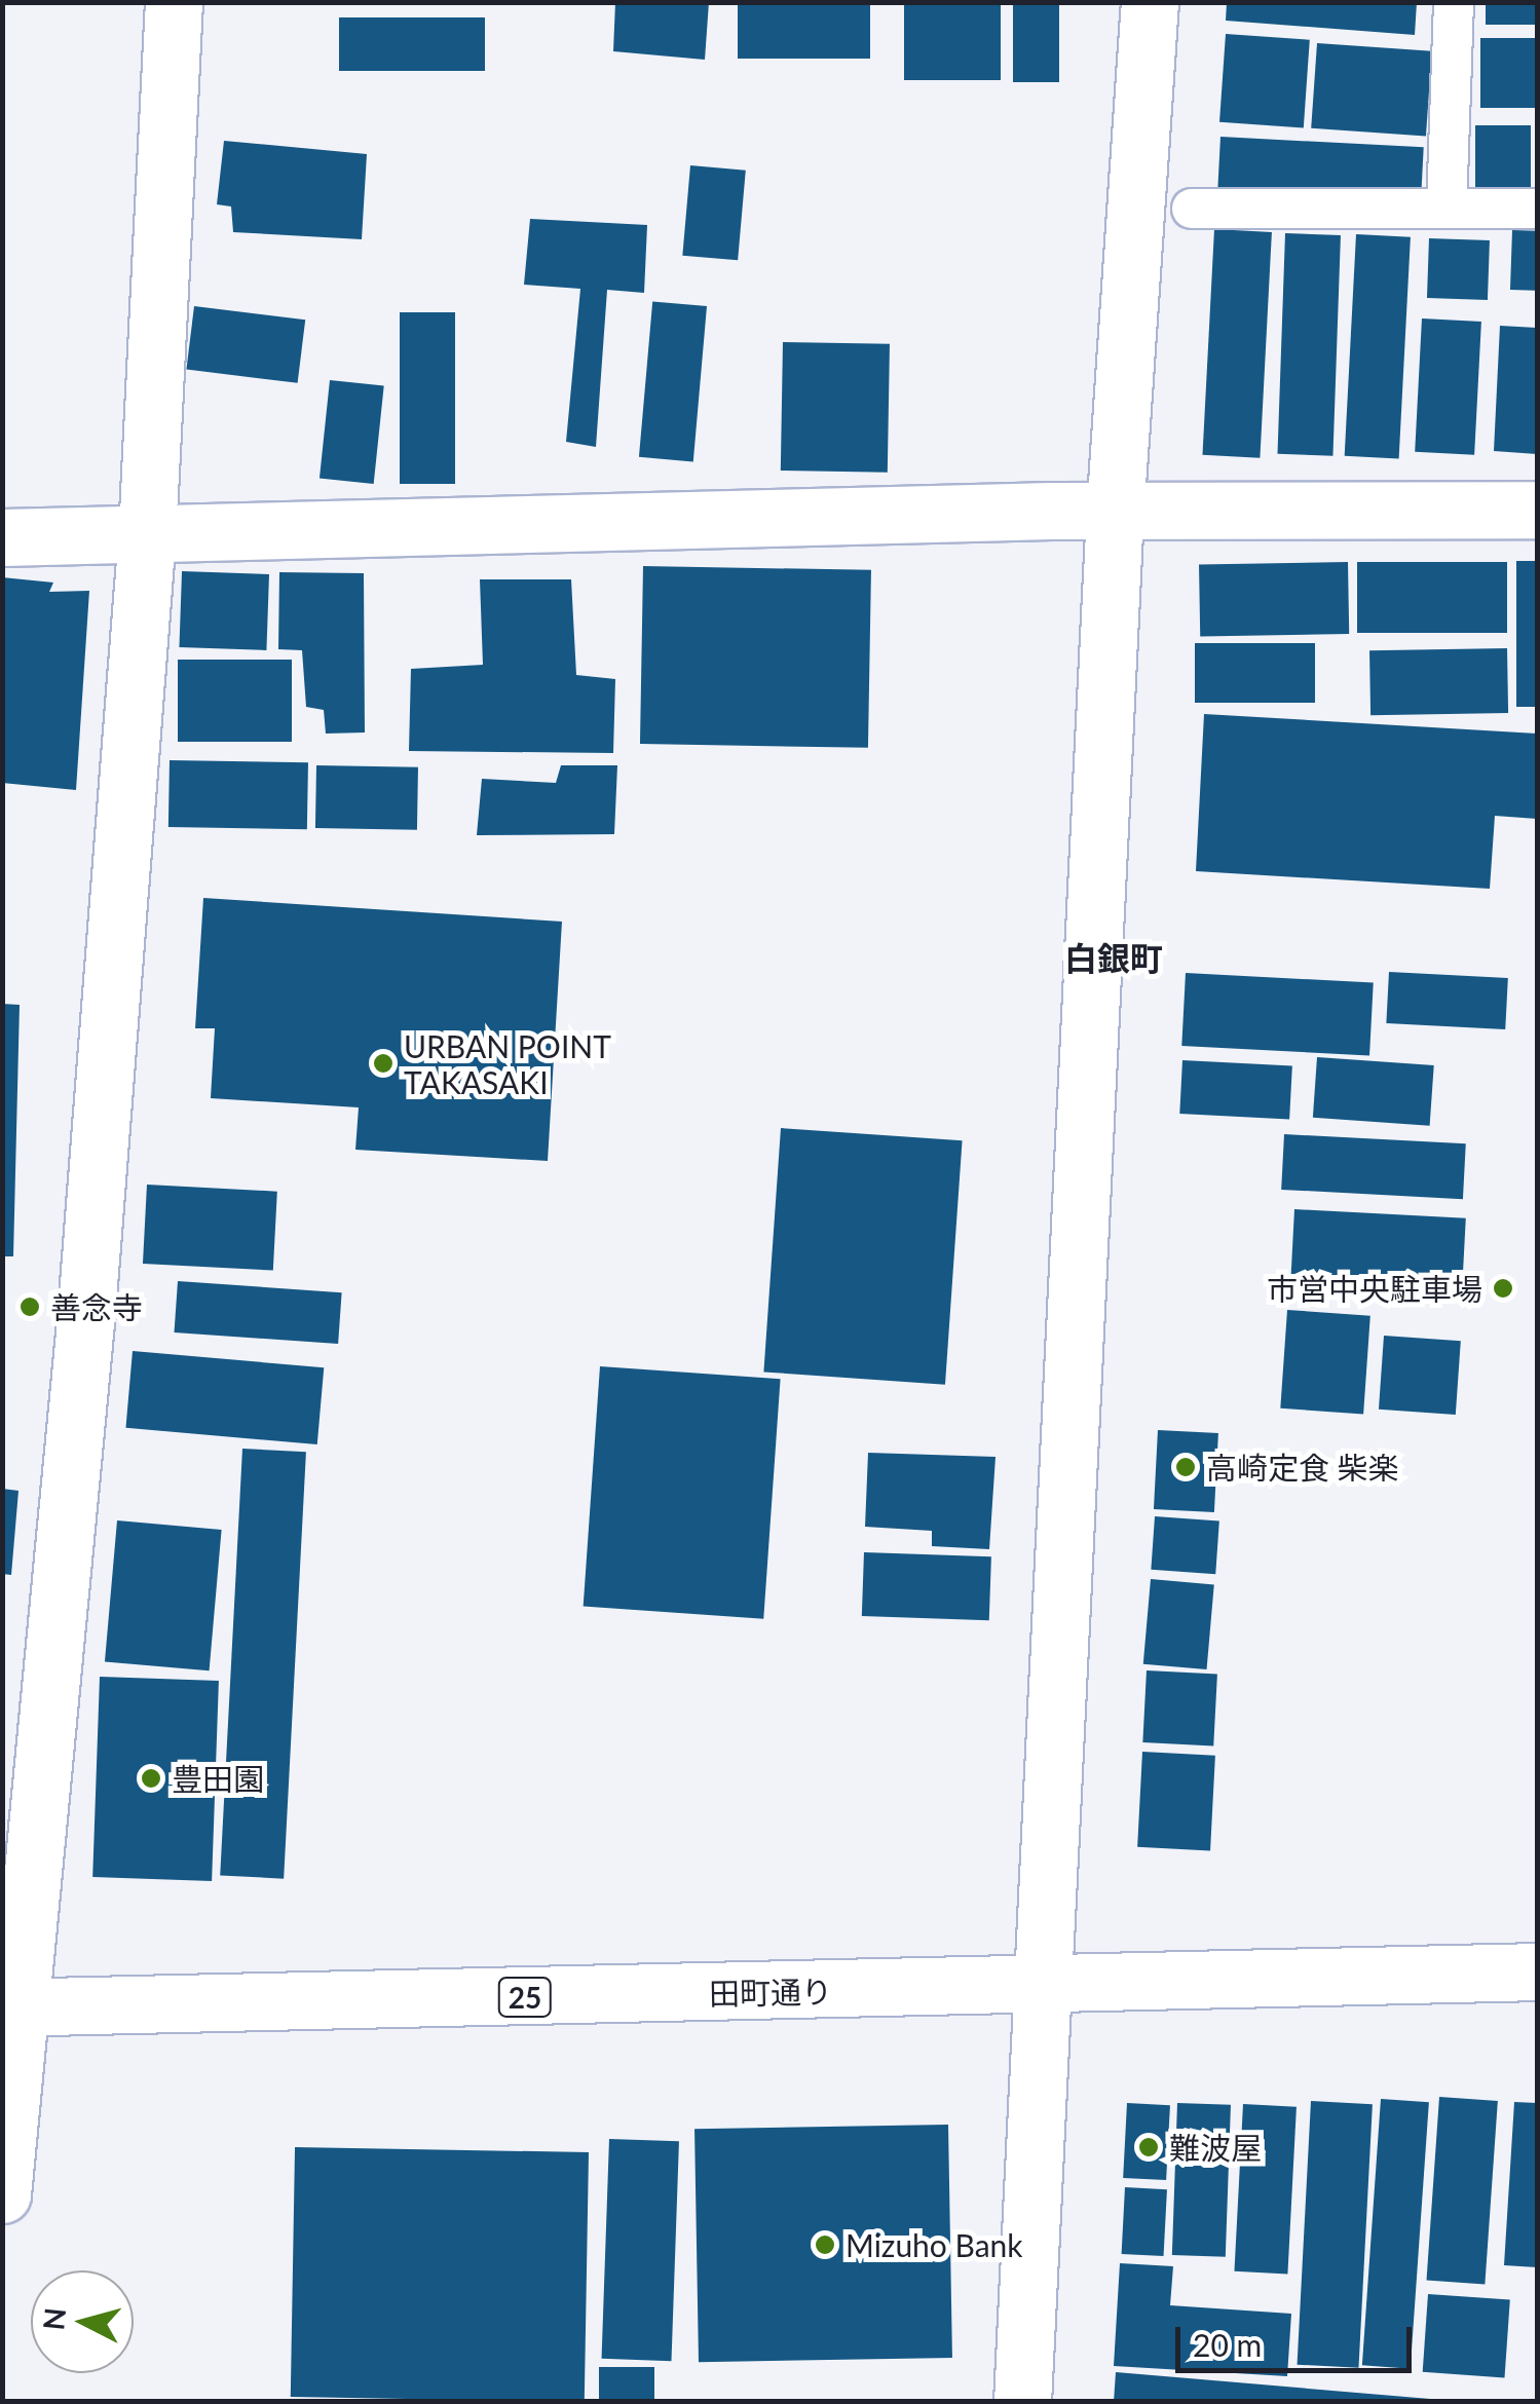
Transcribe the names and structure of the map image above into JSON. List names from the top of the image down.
{
  "streets": {
    "street": ["田町通り", "25"]
  },
  "districts": ["白銀町"],
  "places": [
    "URBAN POINT TAKASAKI",
    "市営中央駐車場",
    "善念寺",
    "高崎定食 柴楽",
    "豊田園",
    "難波屋",
    "Mizuho Bank"
  ],
  "scale_bar": "20 m",
  "north": "left"
}
